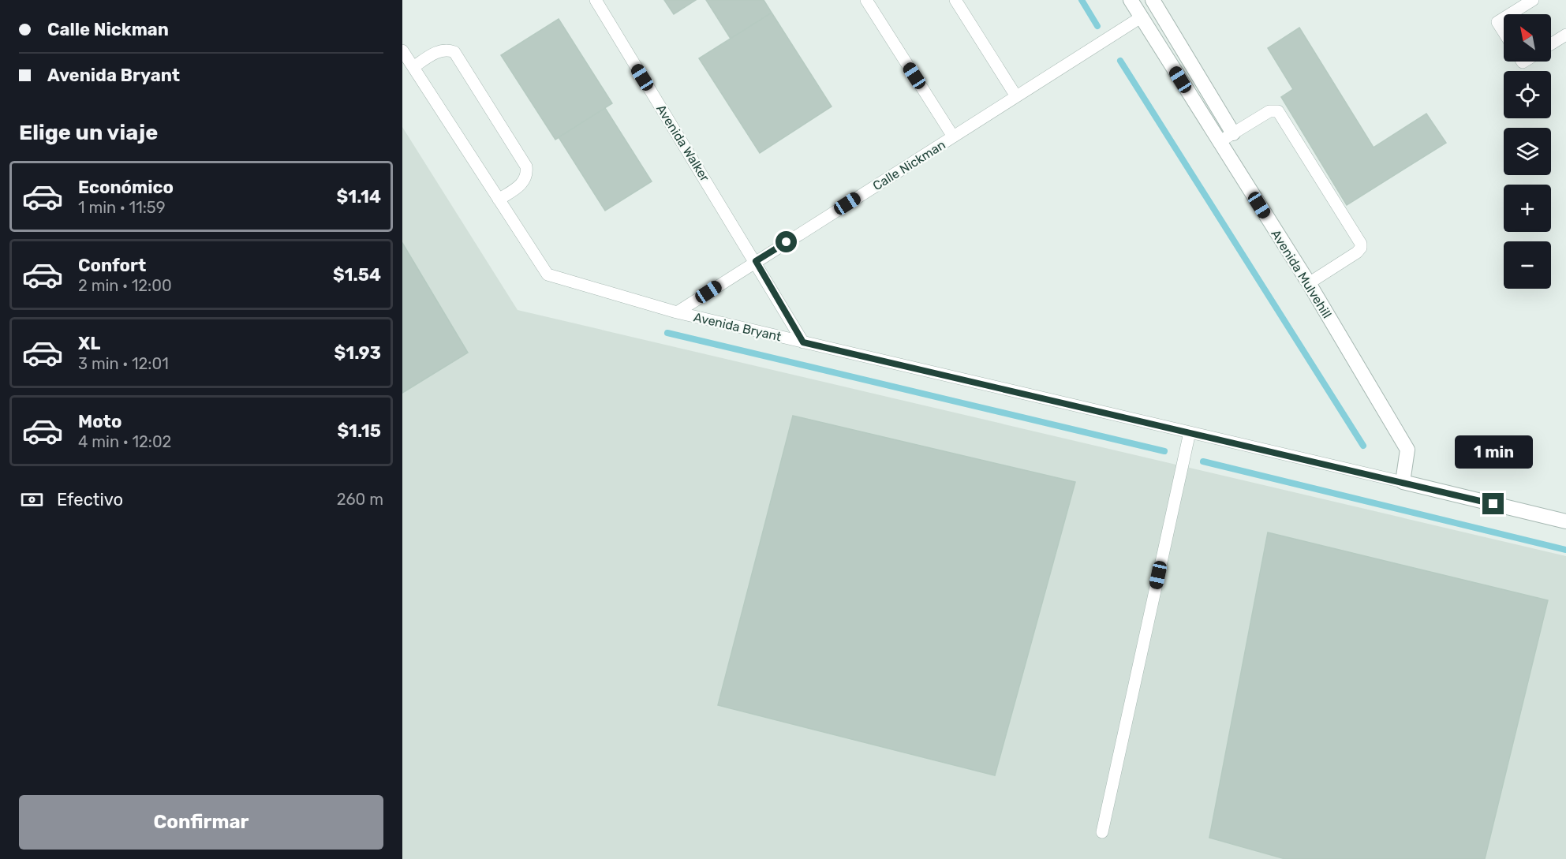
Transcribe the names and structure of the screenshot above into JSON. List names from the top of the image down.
{
  "streets": {
    "street": ["Avenida Mulvehill", "Avenida Bryant"],
    "lane": ["Avenida Walker", "Calle Nickman"]
  },
  "crossings": [
    ["Avenida Walker", "Calle Nickman"],
    ["Avenida Walker", "Avenida Bryant"],
    ["Calle Nickman", "Avenida Mulvehill"],
    ["Calle Nickman", "Avenida Bryant"],
    ["Avenida Mulvehill", "Avenida Bryant"]
  ],
  "north": "top left",
  "page": {
    "banner": ["Calle Nickman", "Avenida Bryant"],
    "map_buttons": ["+", "−"],
    "heading": "Elige un viaje",
    "list": [
      {
        "name": "Económico",
        "note": "1 min · 11:59",
        "value": "$1.14"
      },
      {
        "name": "Confort",
        "note": "2 min · 12:00",
        "value": "$1.54"
      },
      {
        "name": "XL",
        "note": "3 min · 12:01",
        "value": "$1.93"
      },
      {
        "name": "Moto",
        "note": "4 min · 12:02",
        "value": "$1.15"
      }
    ],
    "bubble": "1 min",
    "pay": ["Efectivo", "260 m"],
    "buttons": "Confirmar"
  }
}
